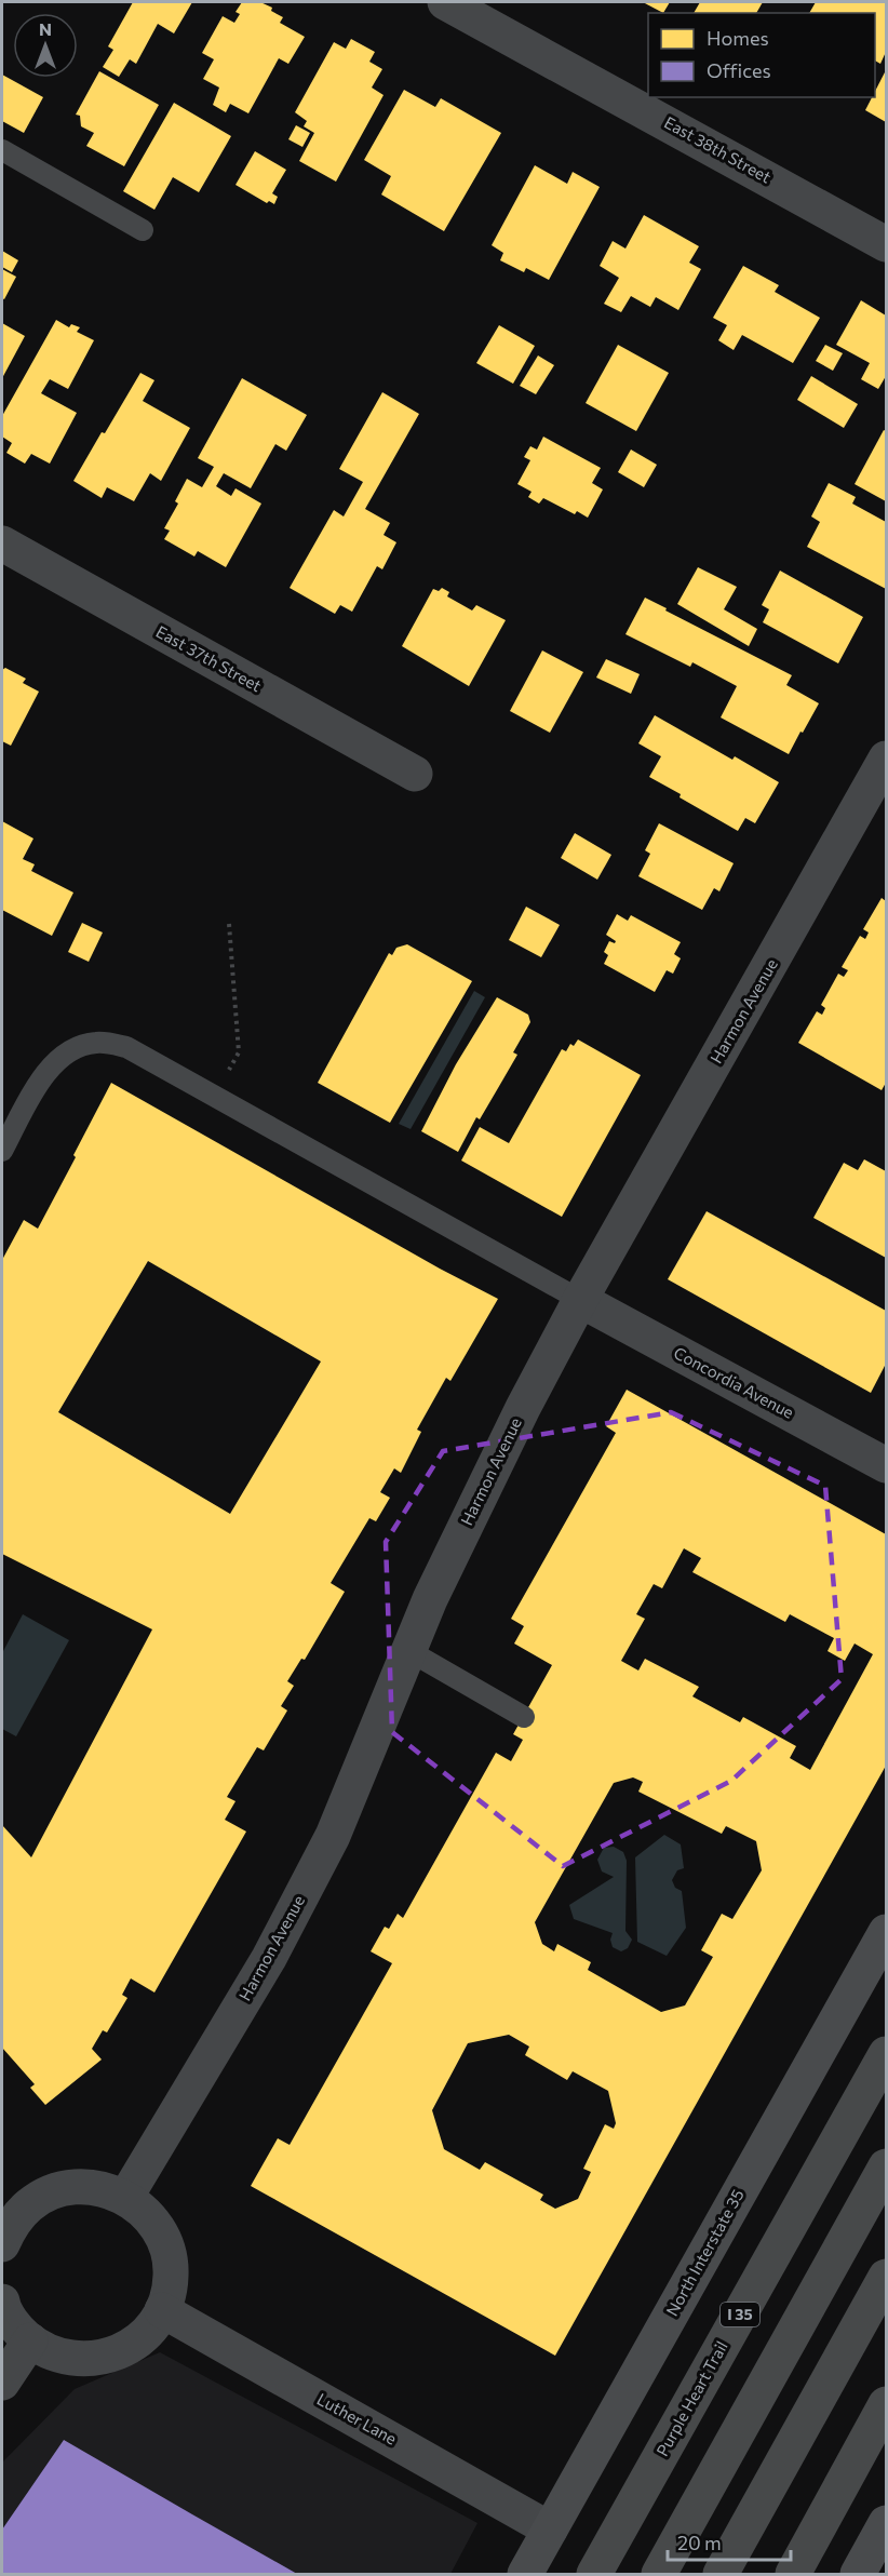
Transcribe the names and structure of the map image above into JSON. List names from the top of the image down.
{
  "streets": {
    "highway": ["I 35", "Purple Heart Trail"],
    "main road": ["North Interstate 35"],
    "street": [
      "East 38th Street",
      "East 37th Street",
      "Harmon Avenue",
      "Concordia Avenue",
      "Luther Lane"
    ]
  },
  "crossings": [
    ["Harmon Avenue", "Concordia Avenue"],
    ["North Interstate 35", "Luther Lane"]
  ],
  "legend": ["Homes", "Offices"],
  "scale_bar": "20 m",
  "north": "top"
}
